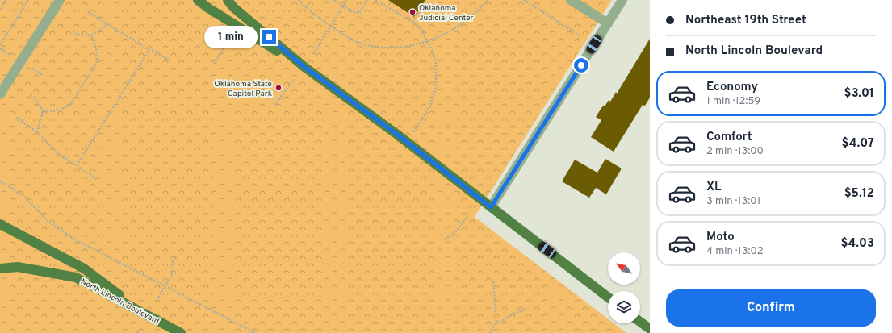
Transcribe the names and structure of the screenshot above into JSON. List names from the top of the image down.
{
  "streets": {
    "main road": ["North Lincoln Boulevard"]
  },
  "places": ["Oklahoma Judicial Center", "Oklahoma State Capitol Park"],
  "north": "top left",
  "page": {
    "banner": ["Northeast 19th Street", "North Lincoln Boulevard"],
    "bubble": "1 min",
    "list": [
      {
        "name": "Economy",
        "note": "1 min · 12:59",
        "value": "$3.01"
      },
      {
        "name": "Comfort",
        "note": "2 min · 13:00",
        "value": "$4.07"
      },
      {
        "name": "XL",
        "note": "3 min · 13:01",
        "value": "$5.12"
      },
      {
        "name": "Moto",
        "note": "4 min · 13:02",
        "value": "$4.03"
      }
    ],
    "buttons": "Confirm"
  }
}
